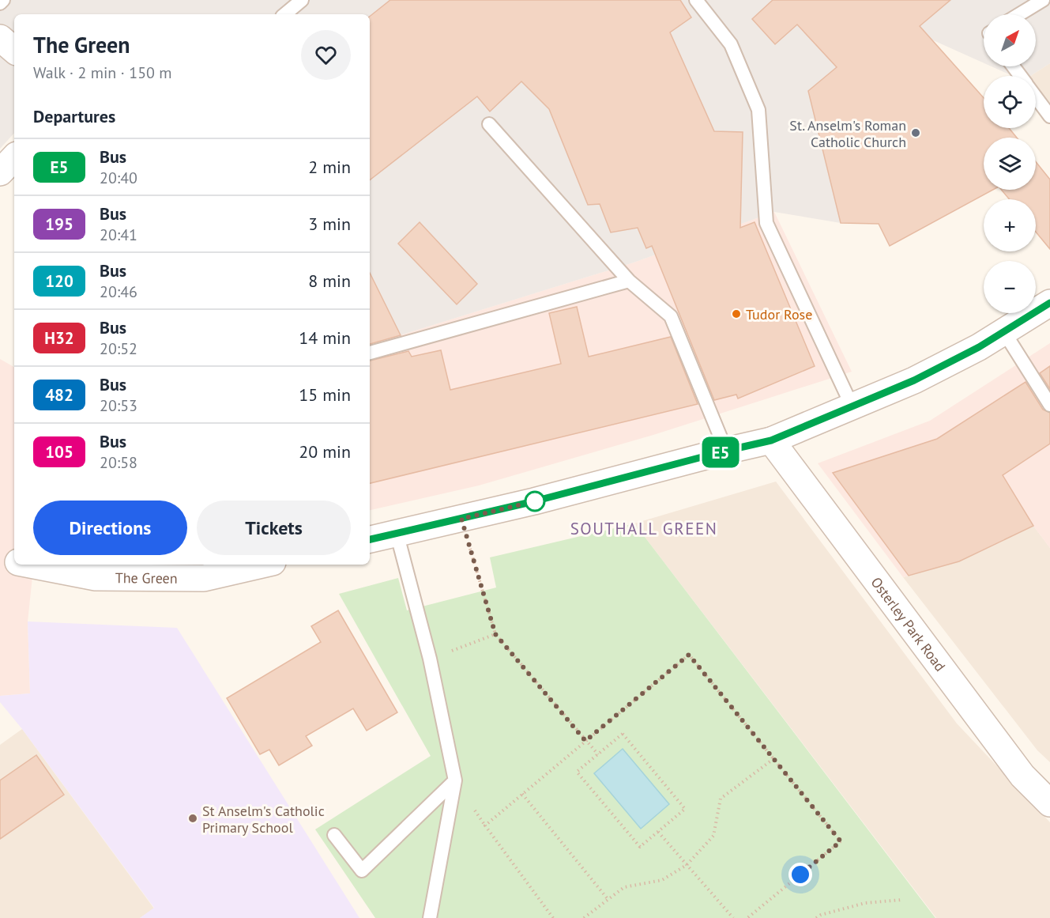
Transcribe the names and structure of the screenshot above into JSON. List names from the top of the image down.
{
  "streets": {
    "street": ["The Green", "Osterley Park Road"]
  },
  "districts": ["SOUTHALL GREEN"],
  "places": ["St. Anselm's Roman Catholic Church", "Tudor Rose", "St Anselm's Catholic Primary School"],
  "lines": ["bus line E5"],
  "north": "top right",
  "page": {
    "on_map": "E5",
    "map_buttons": ["+", "−"],
    "heading": [
      ["The Green", "Walk · 2 min · 150 m"],
      "Departures"
    ],
    "list": [
      {
        "mark": "E5",
        "name": "Bus",
        "note": "20:40",
        "value": "2 min"
      },
      {
        "mark": "195",
        "name": "Bus",
        "note": "20:41",
        "value": "3 min"
      },
      {
        "mark": "120",
        "name": "Bus",
        "note": "20:46",
        "value": "8 min"
      },
      {
        "mark": "H32",
        "name": "Bus",
        "note": "20:52",
        "value": "14 min"
      },
      {
        "mark": "482",
        "name": "Bus",
        "note": "20:53",
        "value": "15 min"
      },
      {
        "mark": "105",
        "name": "Bus",
        "note": "20:58",
        "value": "20 min"
      }
    ],
    "buttons": ["Directions", "Tickets"]
  }
}
